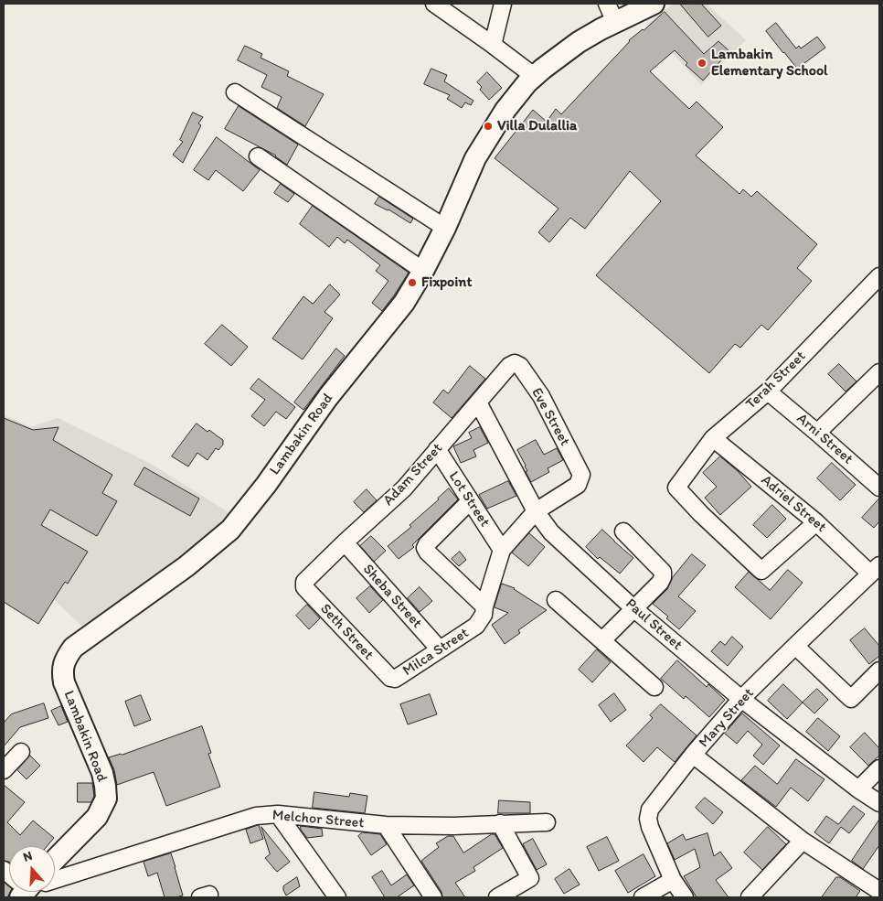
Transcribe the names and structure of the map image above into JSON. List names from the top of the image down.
{
  "streets": {
    "main road": ["Lambakin Road"],
    "street": [
      "Terah Street",
      "Eve Street",
      "Arni Street",
      "Adam Street",
      "Lot Street",
      "Adriel Street",
      "Sheba Street",
      "Paul Street",
      "Seth Street",
      "Milca Street",
      "Mary Street",
      "Melchor Street"
    ]
  },
  "crossings": [
    ["Terah Street", "Arni Street"],
    ["Terah Street", "Adriel Street"],
    ["Eve Street", "Adam Street"],
    ["Eve Street", "Milca Street"],
    ["Adam Street", "Lot Street"],
    ["Adam Street", "Sheba Street"],
    ["Adam Street", "Paul Street"],
    ["Adam Street", "Seth Street"],
    ["Lot Street", "Milca Street"],
    ["Adriel Street", "Mary Street"],
    ["Sheba Street", "Milca Street"],
    ["Paul Street", "Milca Street"],
    ["Paul Street", "Mary Street"],
    ["Seth Street", "Milca Street"]
  ],
  "places": ["Lambakin Elementary School", "Villa Dulallia", "Fixpoint"],
  "north": "top"
}
